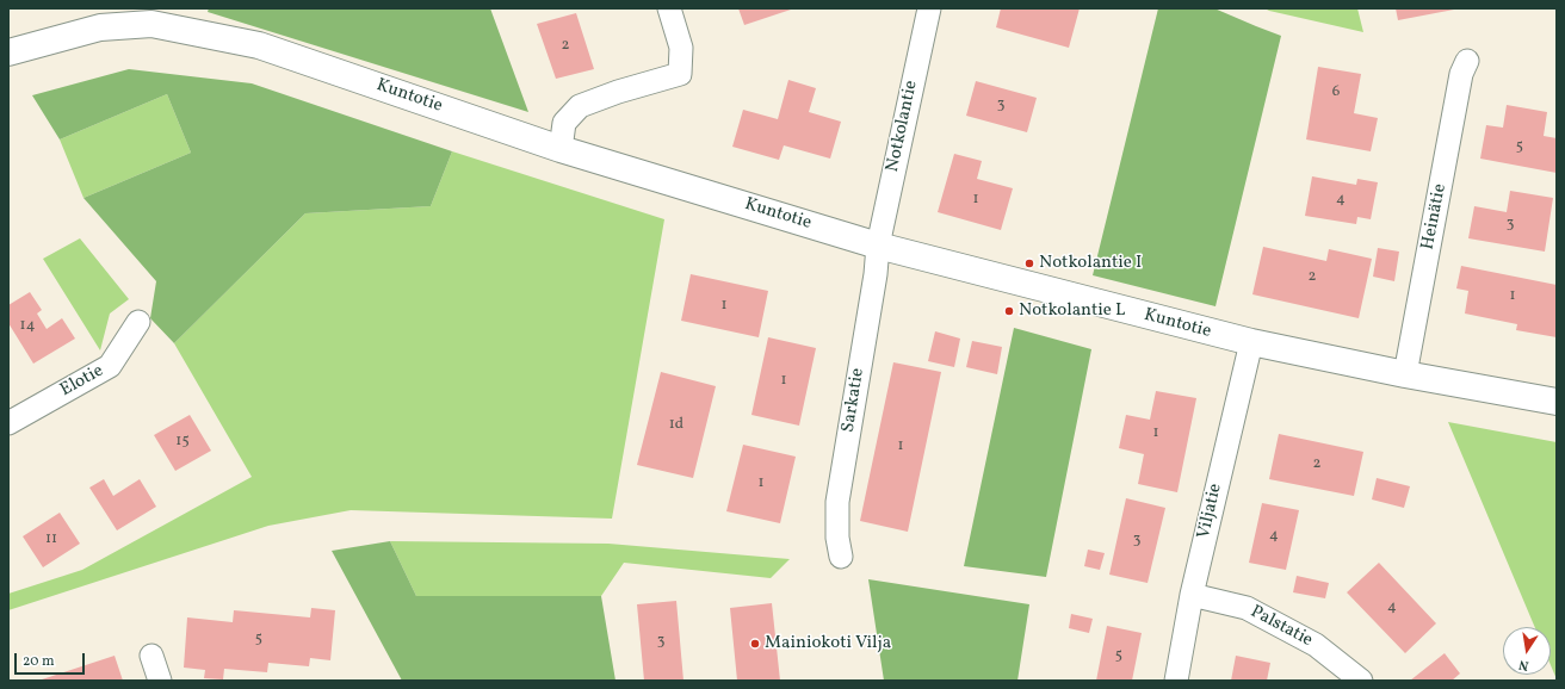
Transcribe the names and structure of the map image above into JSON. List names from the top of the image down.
{
  "streets": {
    "street": [
      "Kuntotie",
      "Notkolantie",
      "Heinätie",
      "Elotie",
      "Sarkatie",
      "Viljatie",
      "Palstatie"
    ]
  },
  "crossings": [
    ["Kuntotie", "Notkolantie"],
    ["Kuntotie", "Heinätie"],
    ["Kuntotie", "Sarkatie"],
    ["Kuntotie", "Viljatie"],
    ["Notkolantie", "Sarkatie"],
    ["Viljatie", "Palstatie"]
  ],
  "places": ["Notkolantie I", "Notkolantie L", "Mainiokoti Vilja"],
  "house_numbers": [
    "2",
    "6",
    "3",
    "5",
    "1",
    "4",
    "3",
    "2",
    "1",
    "1",
    "14",
    "1",
    "1d",
    "1",
    "15",
    "1",
    "2",
    "1",
    "4",
    "11",
    "3",
    "4",
    "5",
    "3",
    "5"
  ],
  "scale_bar": "20 m",
  "north": "bottom"
}
